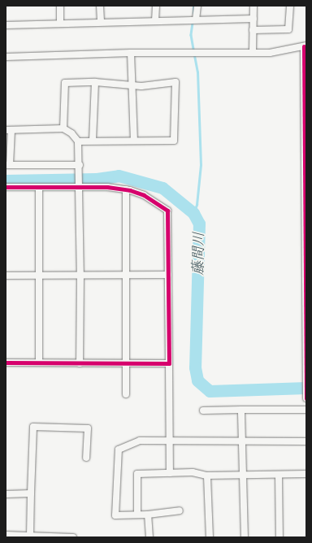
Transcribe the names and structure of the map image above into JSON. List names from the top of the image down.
{
  "water": ["藤間川"]
}
